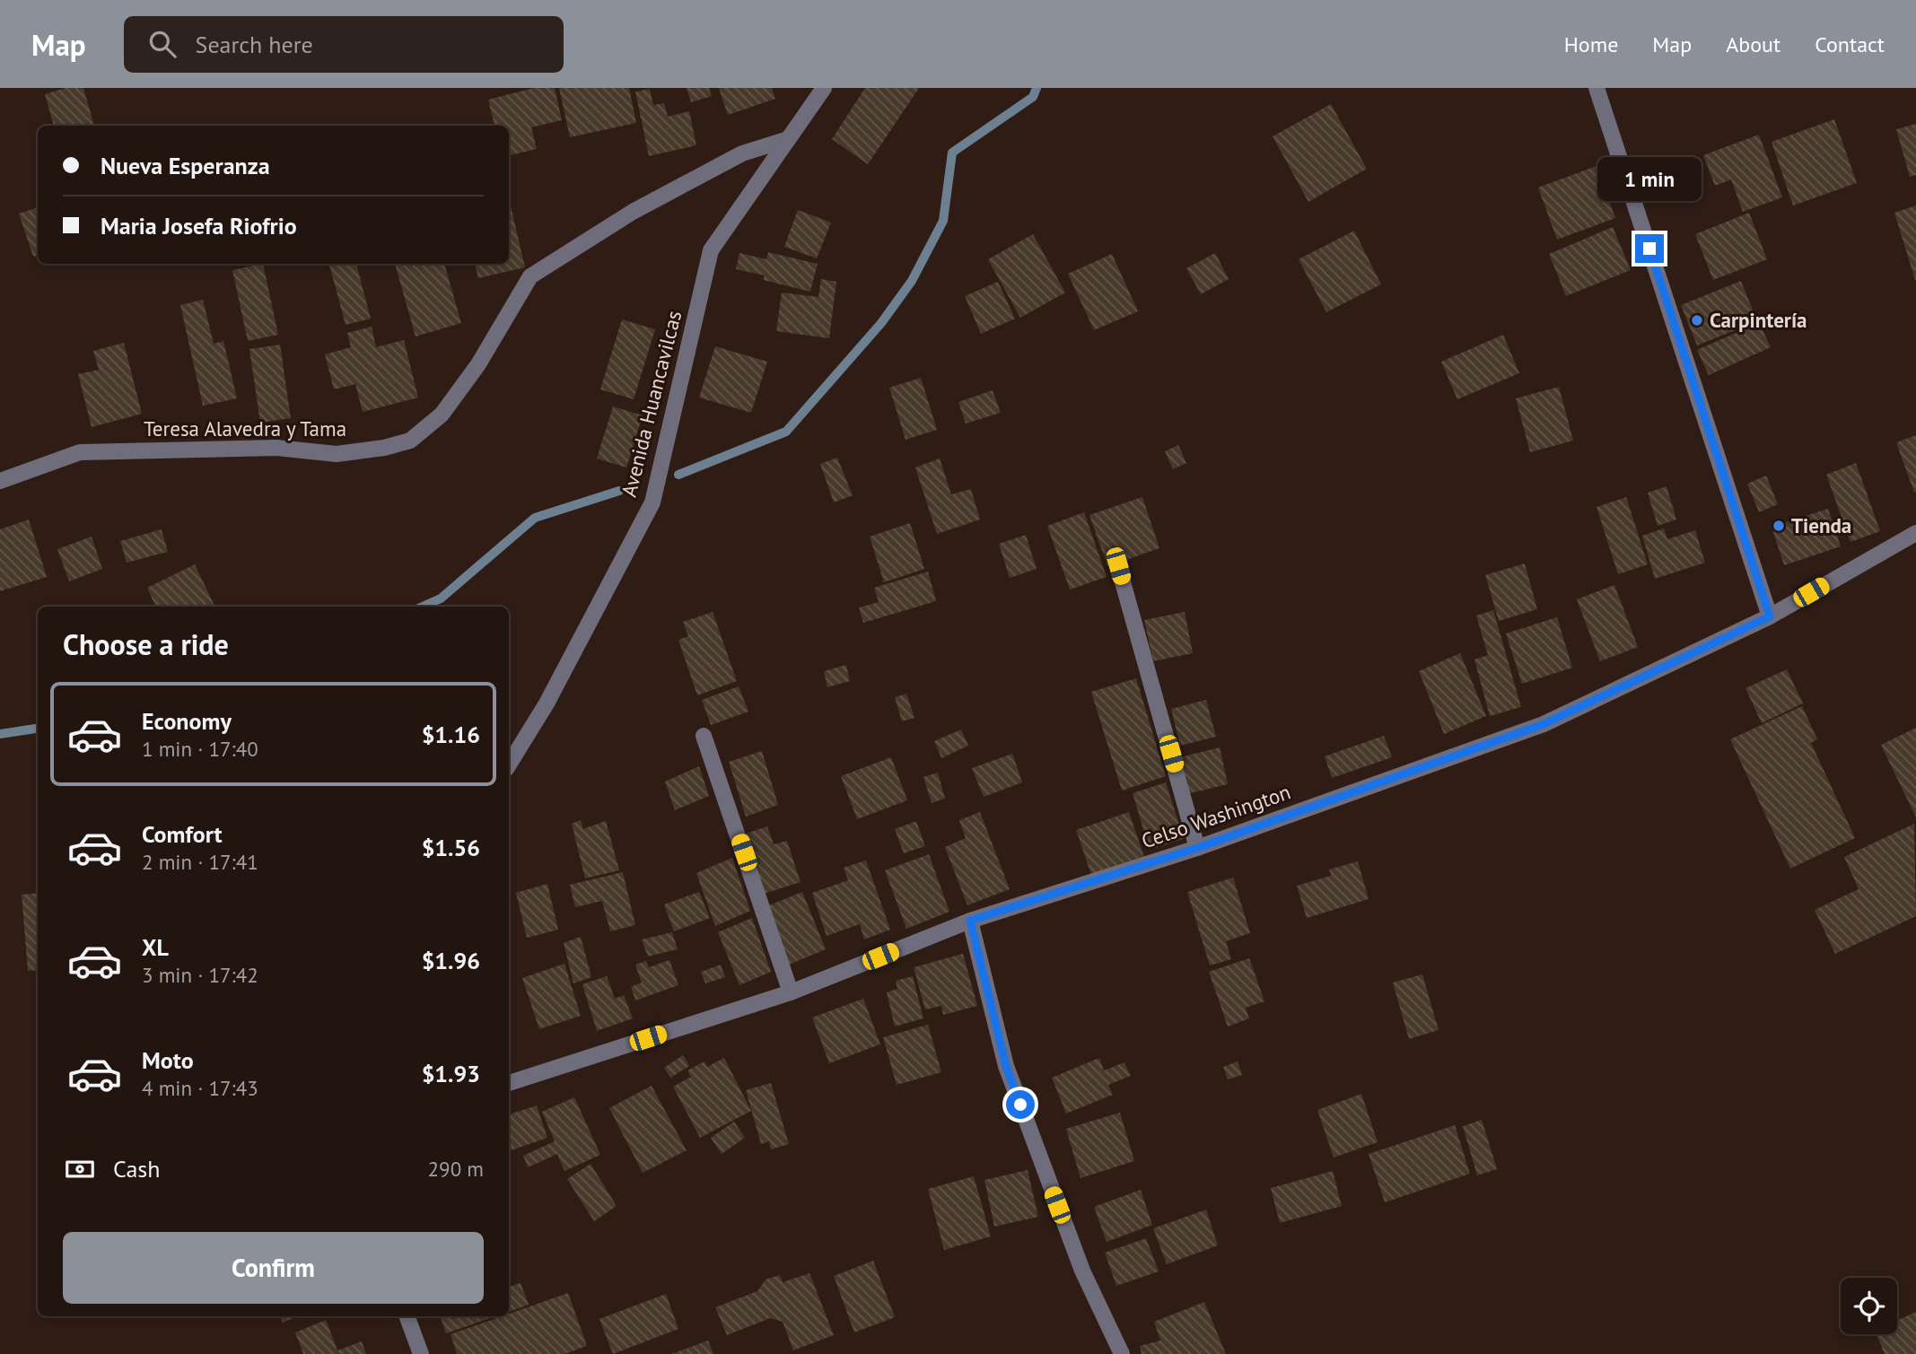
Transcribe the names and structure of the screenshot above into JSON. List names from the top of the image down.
{
  "streets": {
    "street": ["Avenida Huancavilcas", "Teresa Alavedra y Tama", "Celso Washington"]
  },
  "crossings": [
    ["Avenida Huancavilcas", "Teresa Alavedra y Tama"]
  ],
  "places": ["Carpintería", "Tienda"],
  "page": {
    "header": "Map",
    "search": "Search here",
    "nav": [
      "Home",
      "Map",
      "About",
      "Contact"
    ],
    "banner": ["Nueva Esperanza", "Maria Josefa Riofrio"],
    "bubble": "1 min",
    "heading": "Choose a ride",
    "list": [
      {
        "name": "Economy",
        "note": "1 min · 17:40",
        "value": "$1.16"
      },
      {
        "name": "Comfort",
        "note": "2 min · 17:41",
        "value": "$1.56"
      },
      {
        "name": "XL",
        "note": "3 min · 17:42",
        "value": "$1.96"
      },
      {
        "name": "Moto",
        "note": "4 min · 17:43",
        "value": "$1.93"
      }
    ],
    "pay": ["Cash", "290 m"],
    "buttons": "Confirm"
  }
}
